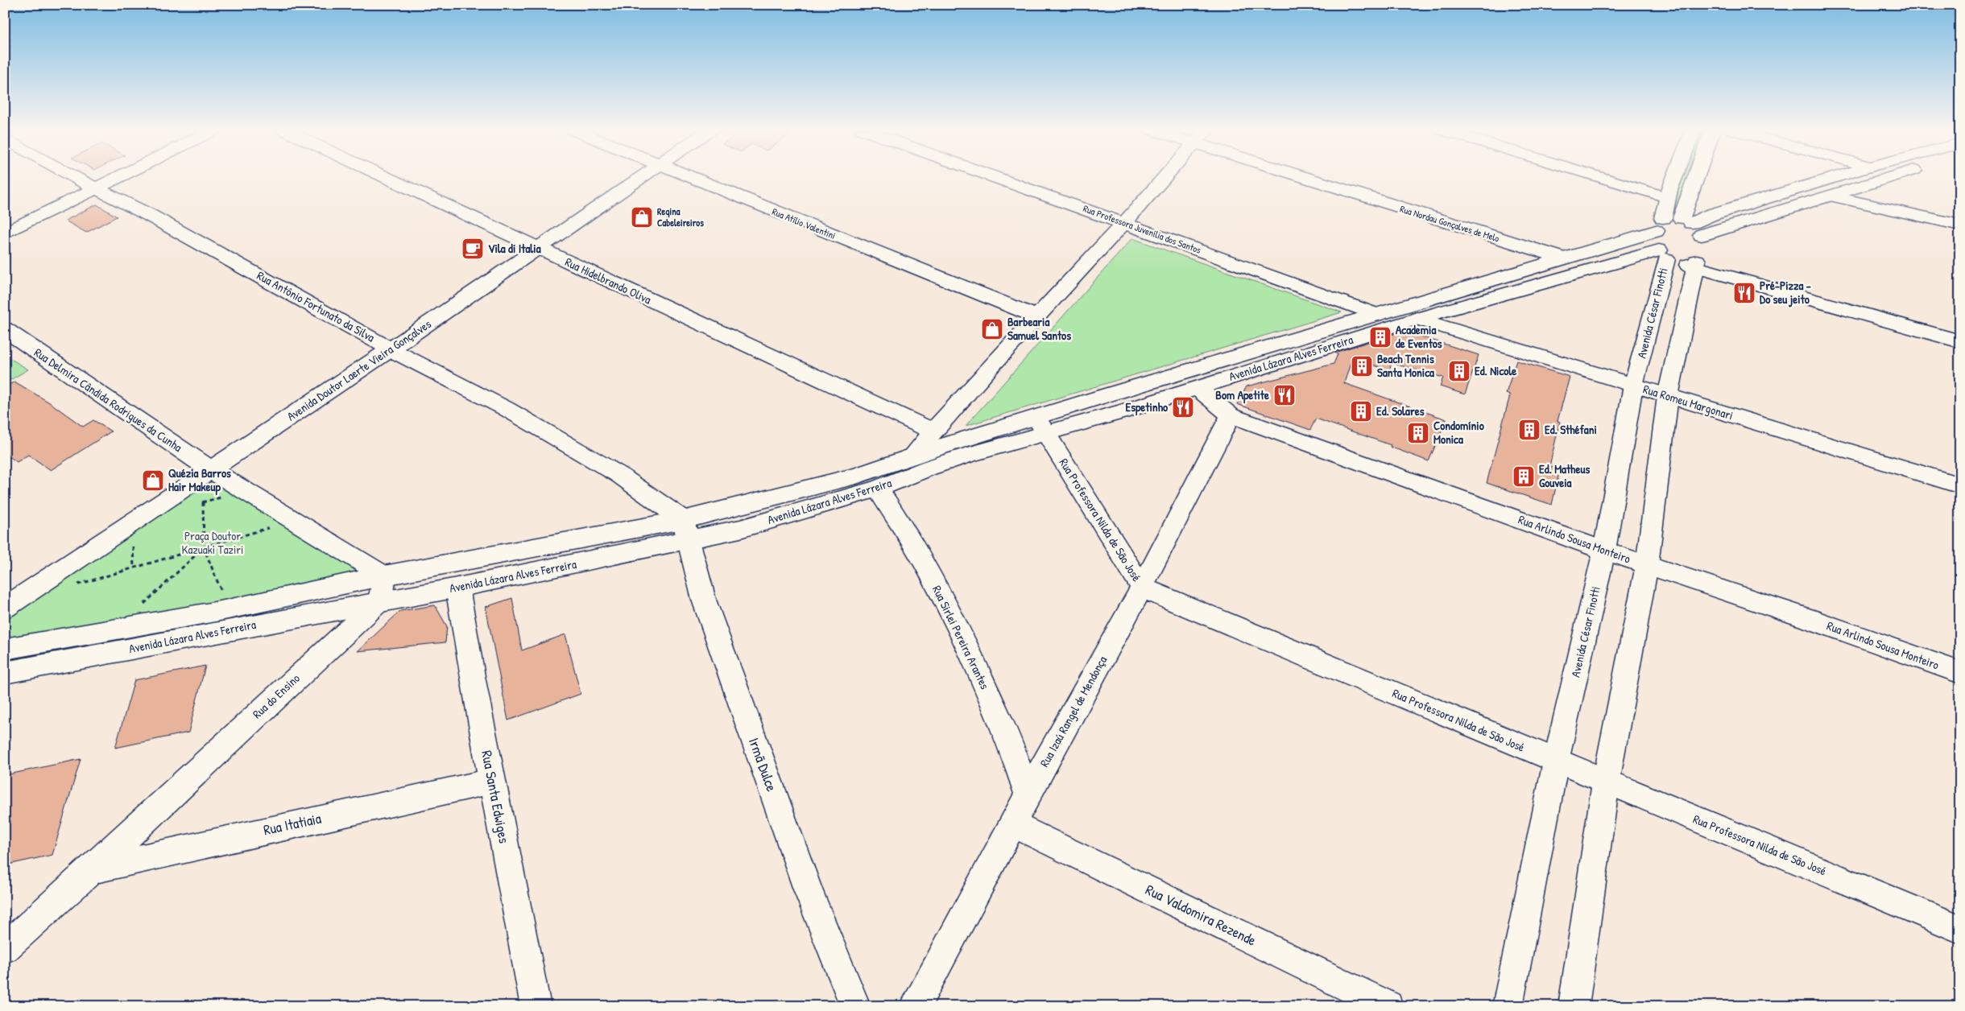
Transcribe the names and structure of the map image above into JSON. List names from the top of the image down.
{
  "streets": {
    "street": [
      "Rua Atílio Valentini",
      "Rua Nordau Gonçalves de Melo",
      "Rua Professora Juvenília dos Santos",
      "Rua Hidelbrando Oliva",
      "Rua Antônio Fortunato da Silva",
      "Avenida César Finotti",
      "Avenida Lázara Alves Ferreira",
      "Avenida Doutor Laerte Vieira Gonçalves",
      "Rua Delmira Cândida Rodrigues da Cunha",
      "Rua Romeu Margonari",
      "Rua Professora Nilda de São José",
      "Rua Arlindo Sousa Monteiro",
      "Rua Sirlei Pereira Arantes",
      "Rua do Ensino",
      "Rua Izaú Rangel de Mendonça",
      "Irmã Dulce",
      "Rua Santa Edwiges",
      "Rua Itatiaia",
      "Rua Valdomira Rezende"
    ]
  },
  "crossings": [
    ["Rua Nordau Gonçalves de Melo", "Avenida Lázara Alves Ferreira"],
    ["Rua Professora Juvenília dos Santos", "Avenida Lázara Alves Ferreira"],
    ["Rua Hidelbrando Oliva", "Avenida Doutor Laerte Vieira Gonçalves"],
    ["Rua Antônio Fortunato da Silva", "Avenida Lázara Alves Ferreira"],
    ["Rua Antônio Fortunato da Silva", "Avenida Doutor Laerte Vieira Gonçalves"],
    ["Rua Antônio Fortunato da Silva", "Irmã Dulce"],
    ["Avenida César Finotti", "Avenida Lázara Alves Ferreira"],
    ["Avenida César Finotti", "Rua Romeu Margonari"],
    ["Avenida César Finotti", "Rua Professora Nilda de São José"],
    ["Avenida César Finotti", "Rua Arlindo Sousa Monteiro"],
    ["Avenida Lázara Alves Ferreira", "Rua Romeu Margonari"],
    ["Avenida Lázara Alves Ferreira", "Rua Professora Nilda de São José"],
    ["Avenida Lázara Alves Ferreira", "Rua Arlindo Sousa Monteiro"],
    ["Avenida Lázara Alves Ferreira", "Rua Sirlei Pereira Arantes"],
    ["Avenida Lázara Alves Ferreira", "Rua do Ensino"],
    ["Avenida Lázara Alves Ferreira", "Irmã Dulce"],
    ["Avenida Lázara Alves Ferreira", "Rua Santa Edwiges"],
    ["Avenida Doutor Laerte Vieira Gonçalves", "Rua Delmira Cândida Rodrigues da Cunha"],
    ["Rua Professora Nilda de São José", "Rua Izaú Rangel de Mendonça"],
    ["Rua Arlindo Sousa Monteiro", "Rua Izaú Rangel de Mendonça"],
    ["Rua Sirlei Pereira Arantes", "Rua Izaú Rangel de Mendonça"],
    ["Rua do Ensino", "Rua Itatiaia"],
    ["Rua Izaú Rangel de Mendonça", "Rua Valdomira Rezende"],
    ["Rua Santa Edwiges", "Rua Itatiaia"]
  ],
  "parks": ["Praça Doutor Kazuaki Taziri"],
  "places": {
    "shop": ["Regina Cabeleireiros", "Barbearia Samuel Santos", "Quézia Barros Hair Makeup"],
    "cafe": ["Vila di Italia"],
    "restaurant": ["Pré-Pizza - Do seu jeito", "Bom Apetite", "Espetinho"],
    "building": [
      "Academia de Eventos",
      "Beach Tennis Santa Monica",
      "Ed. Nicole",
      "Ed. Solares",
      "Ed. Sthéfani",
      "Condomínio Monica",
      "Ed. Matheus Gouveia"
    ]
  }
}
